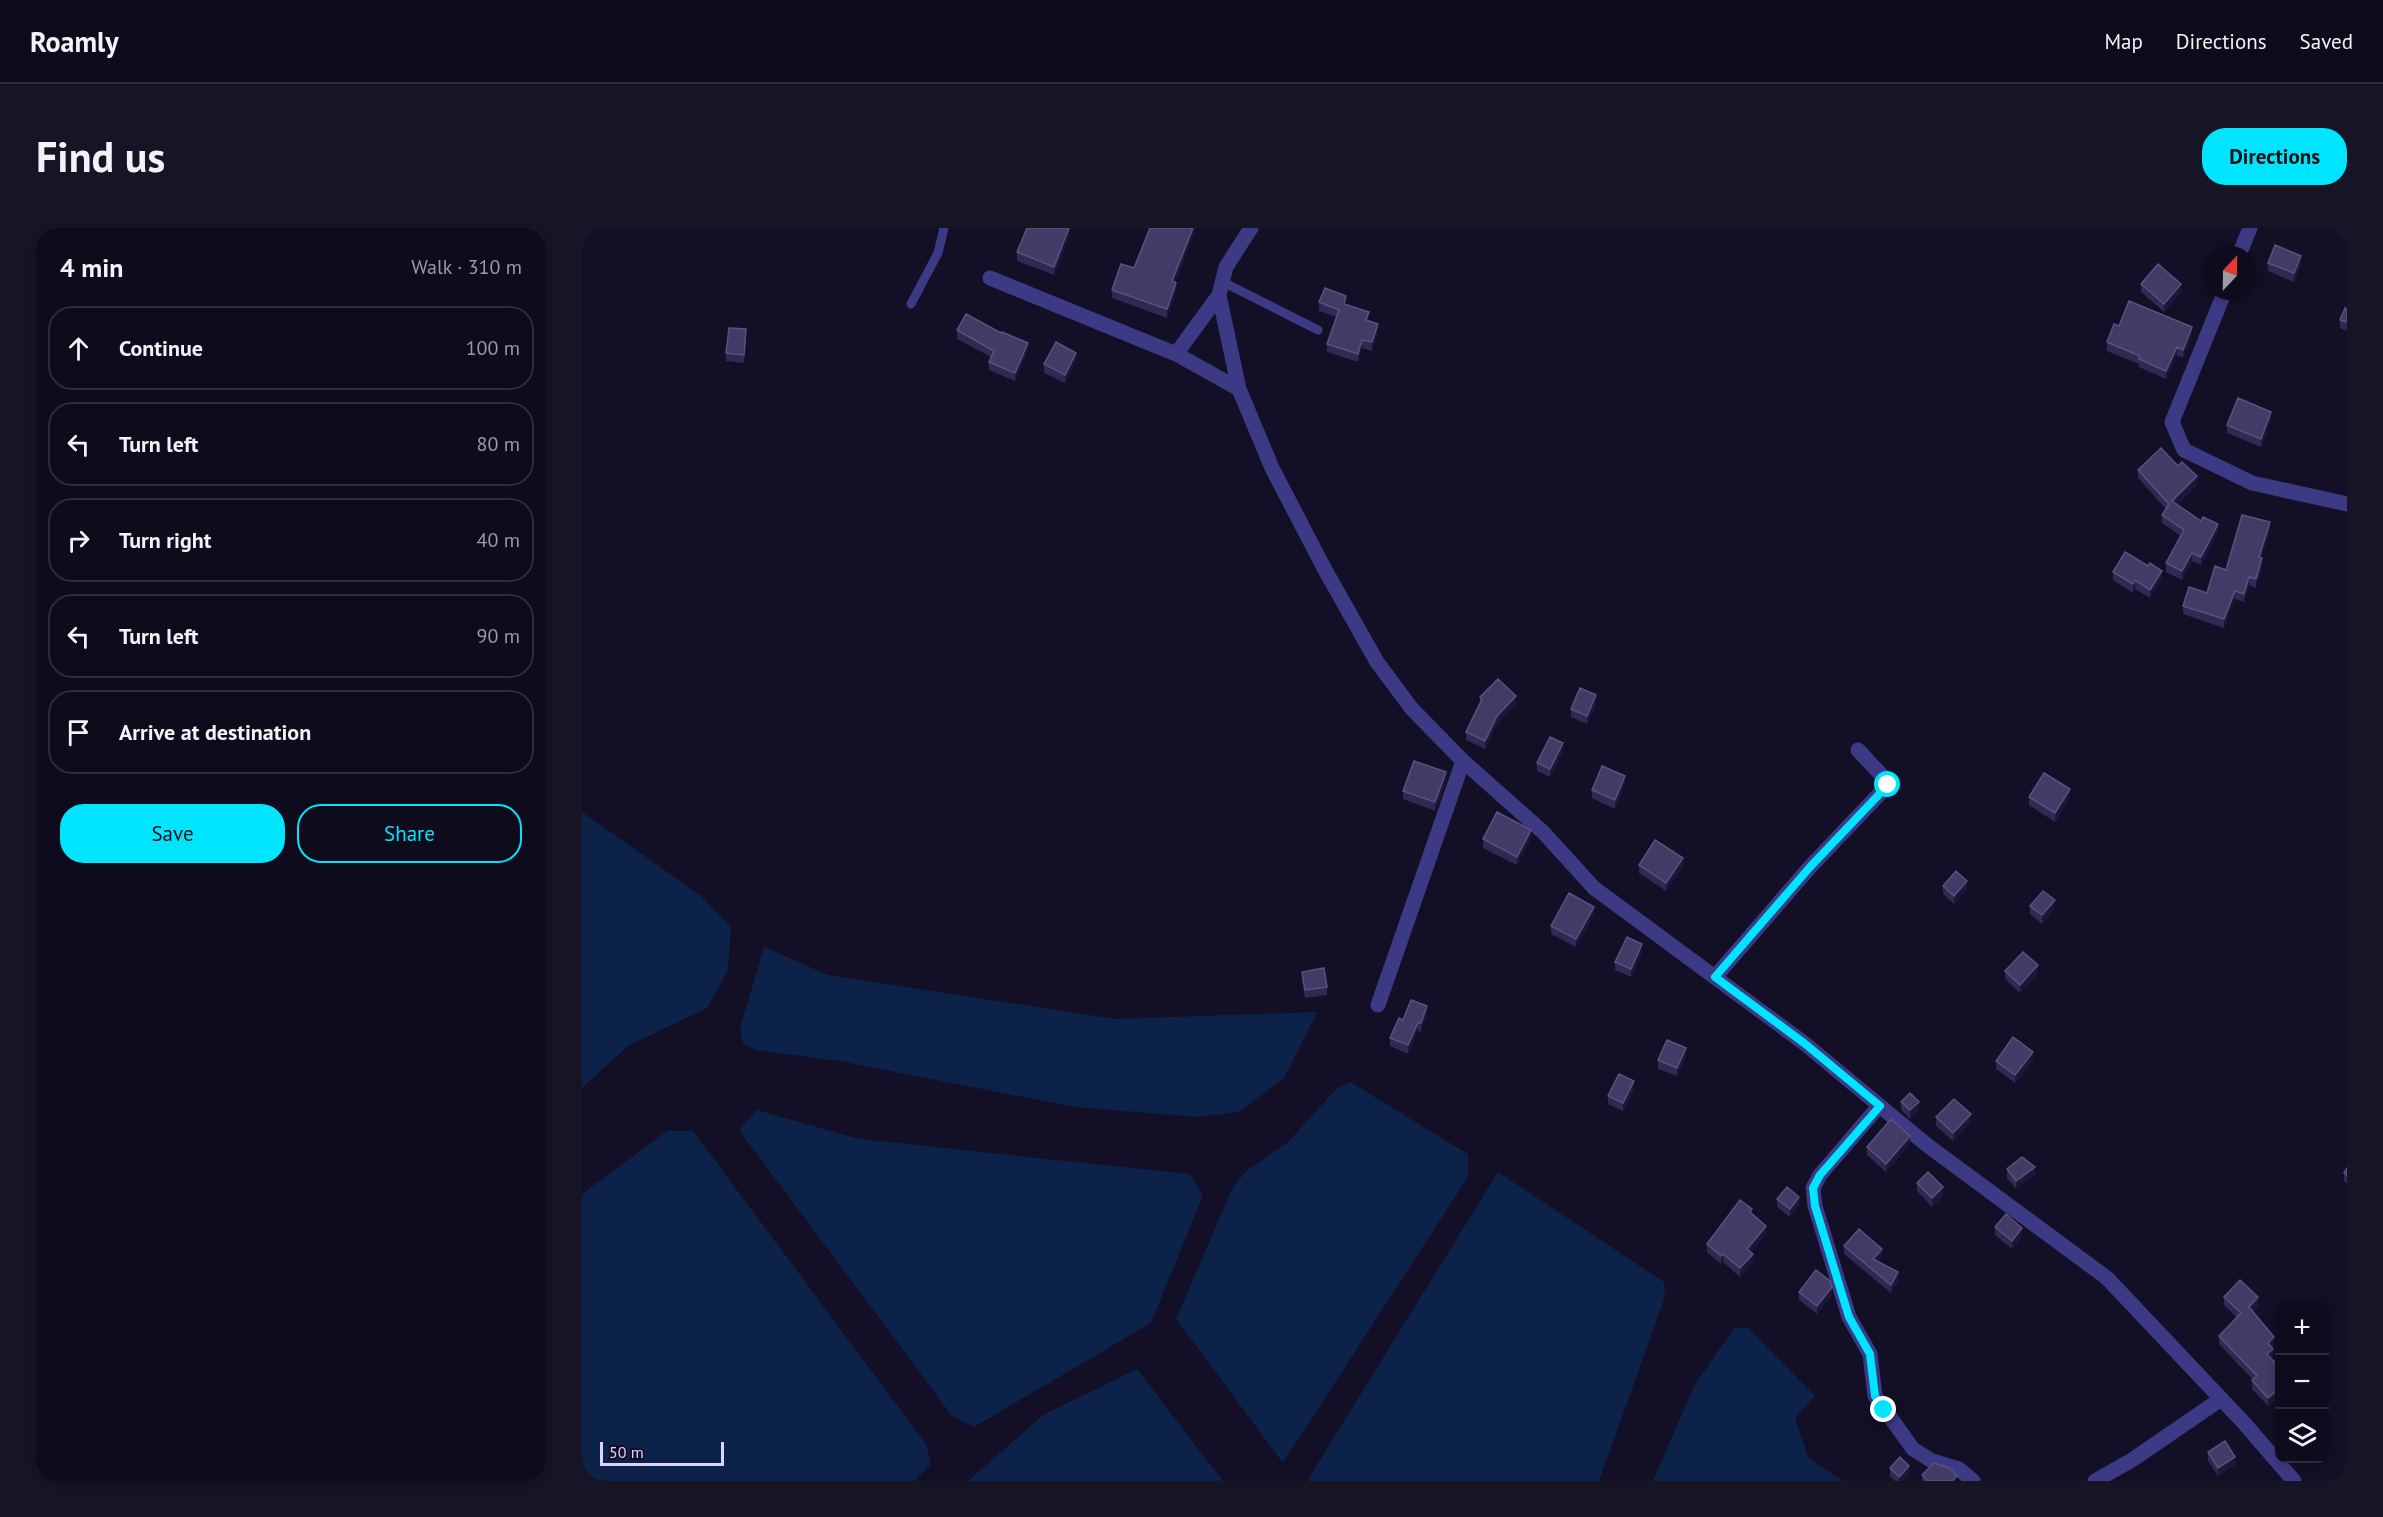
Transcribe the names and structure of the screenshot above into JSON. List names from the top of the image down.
{
  "scale_bar": "50 m",
  "north": "top",
  "page": {
    "header": "Roamly",
    "nav": ["Map", "Directions", "Saved"],
    "buttons": [
      "Directions",
      ["Save", "Share"]
    ],
    "title": "Find us",
    "heading": ["4 min", "Walk · 310 m"],
    "list": [
      ["Continue", "100 m"],
      ["Turn left", "80 m"],
      ["Turn right", "40 m"],
      ["Turn left", "90 m"],
      "Arrive at destination"
    ],
    "map_buttons": ["+", "−"],
    "scale": "50 m"
  }
}
